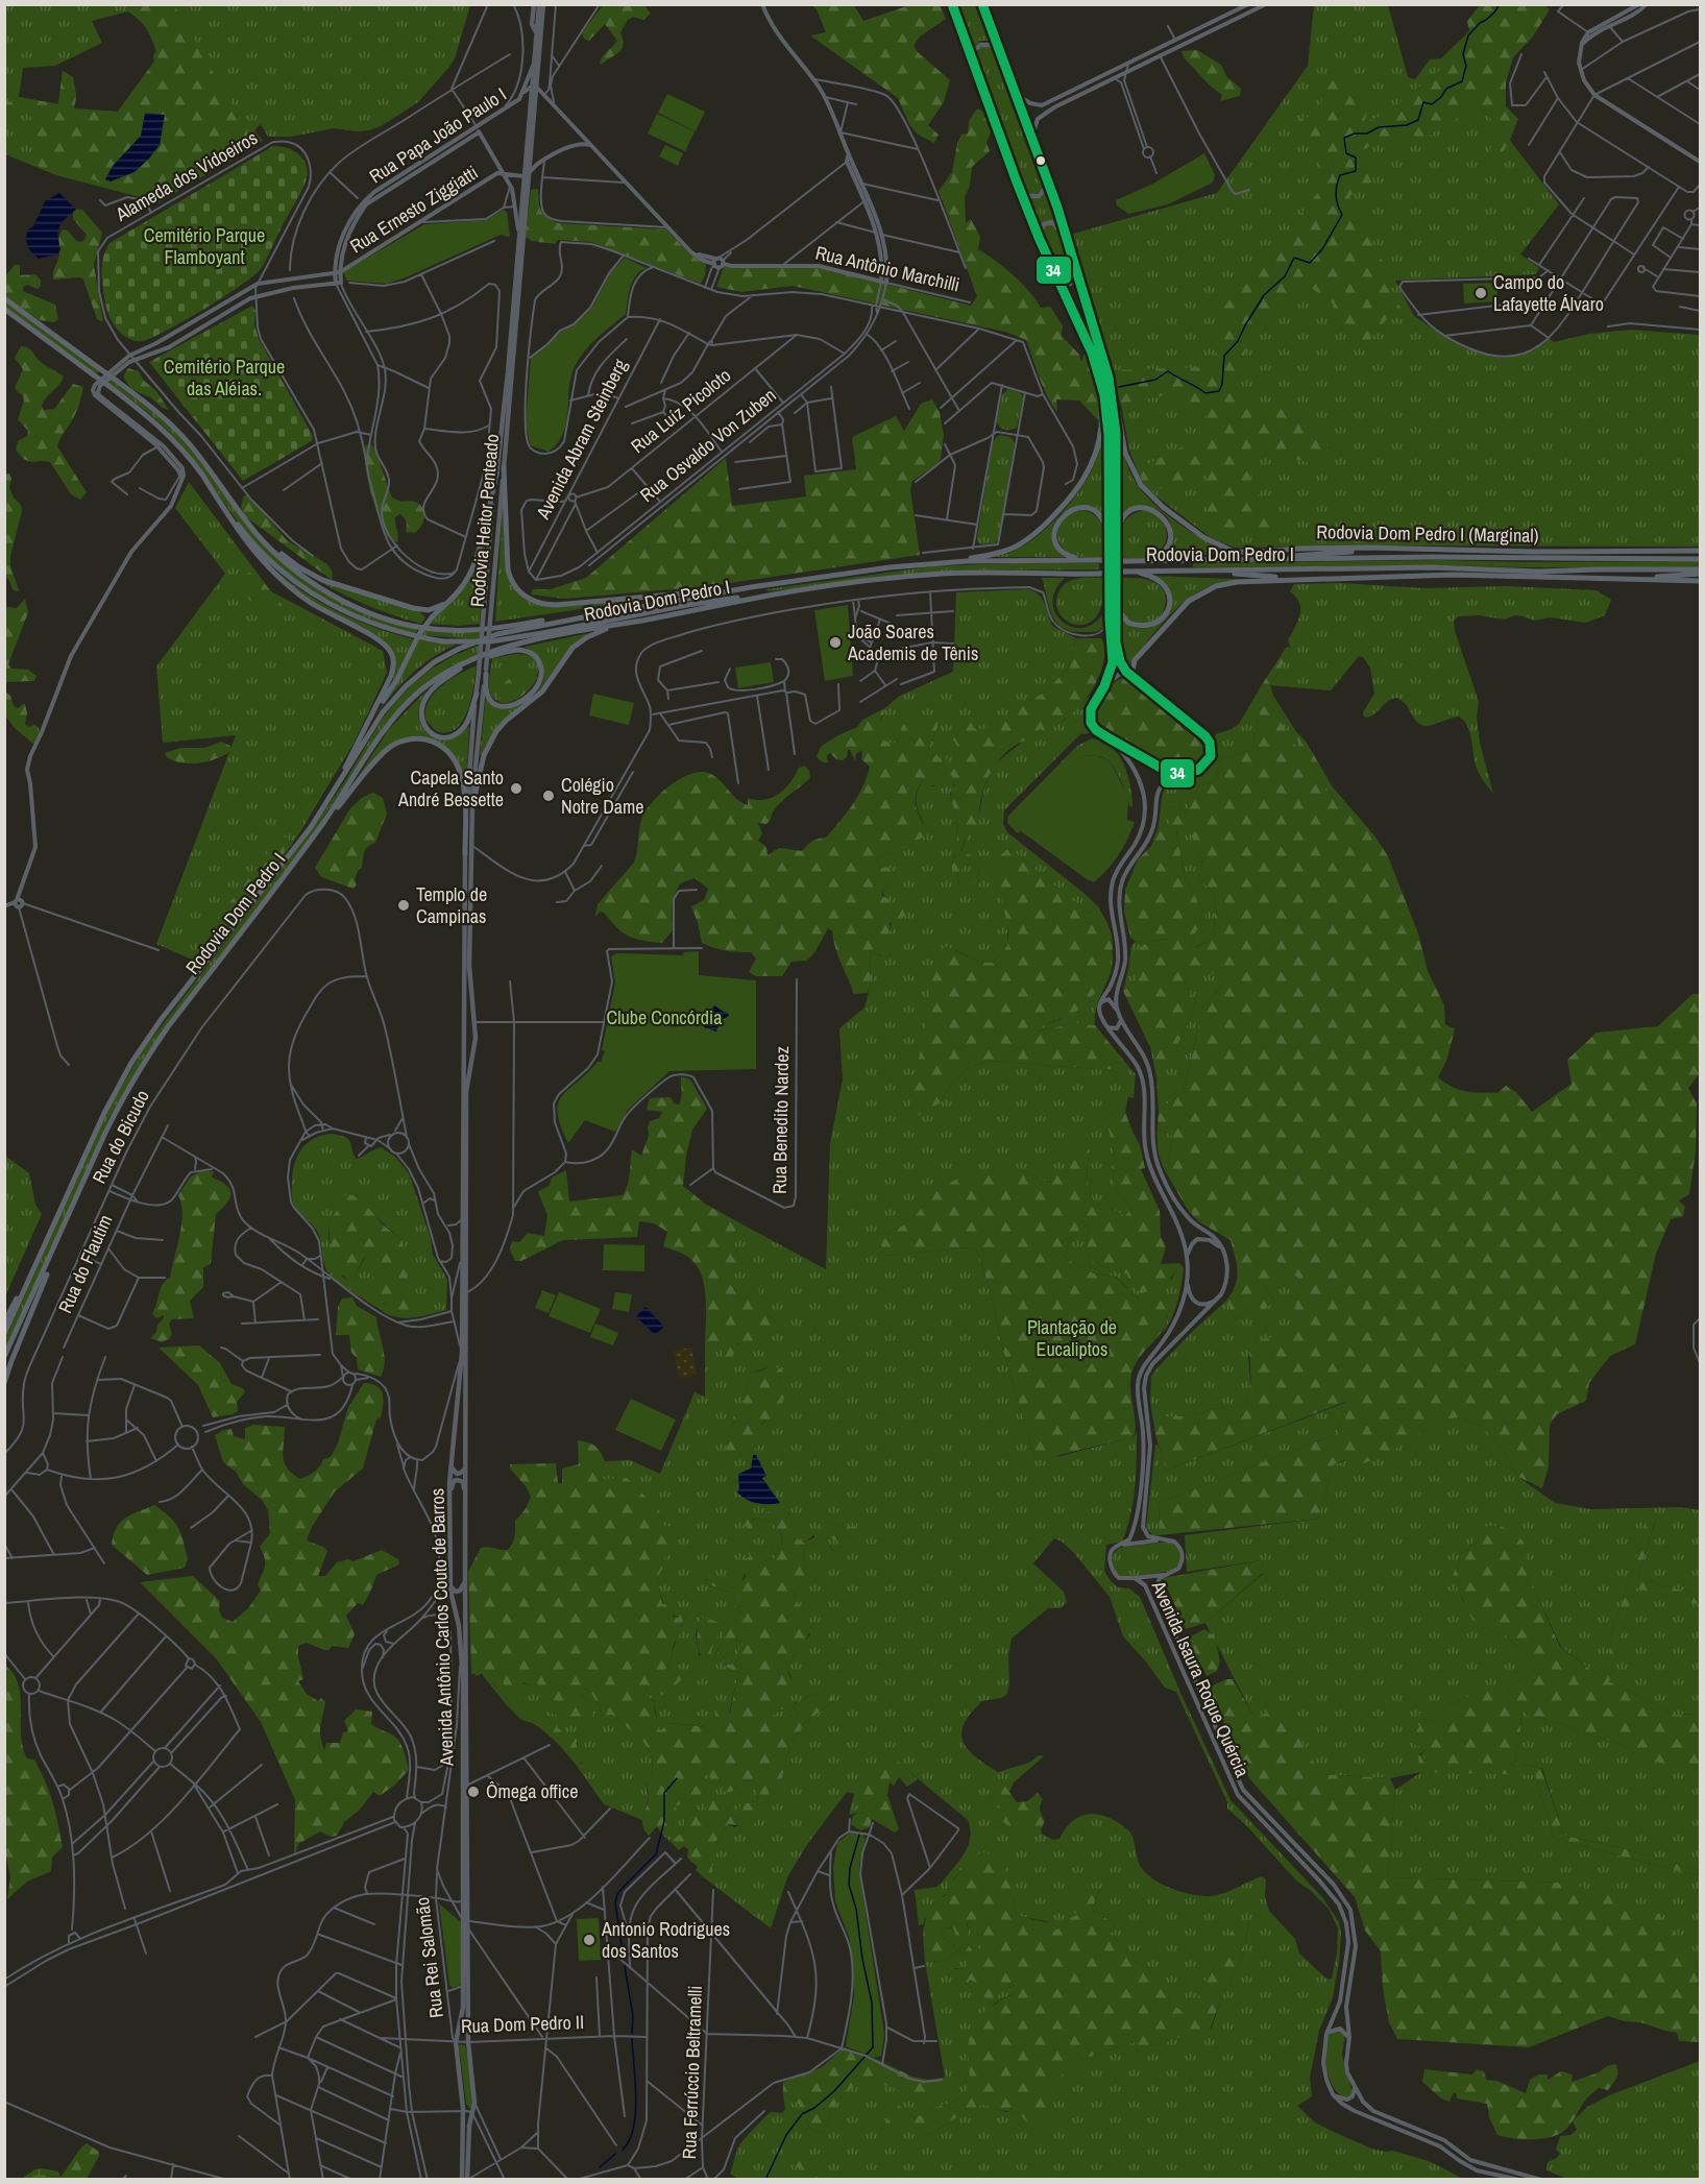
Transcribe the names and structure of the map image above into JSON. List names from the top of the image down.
{
  "streets": {
    "highway": ["Rodovia Dom Pedro I (Marginal)", "Rodovia Dom Pedro I"],
    "main road": [
      "Rua Papa João Paulo I",
      "Rua Ernesto Ziggiatti",
      "Rua Antônio Marchilli",
      "Rua Osvaldo Von Zuben",
      "Rodovia Heitor Penteado",
      "Avenida Antônio Carlos Couto de Barros",
      "Avenida Isaura Roque Quércia"
    ],
    "street": [
      "Alameda dos Vidoeiros",
      "Rua Luíz Picoloto",
      "Avenida Abram Steinberg",
      "Rua Benedito Nardez",
      "Rua do Bicudo",
      "Rua do Flautim",
      "Rua Rei Salomão",
      "Rua Dom Pedro II",
      "Rua Ferrúccio Beltramelli"
    ]
  },
  "crossings": [
    ["Rua Papa João Paulo I", "Rua Ernesto Ziggiatti"],
    ["Rua Papa João Paulo I", "Rua Antônio Marchilli"],
    ["Rua Papa João Paulo I", "Rodovia Heitor Penteado"],
    ["Rua Ernesto Ziggiatti", "Rodovia Heitor Penteado"],
    ["Rua Antônio Marchilli", "Rua Osvaldo Von Zuben"],
    ["Rua Antônio Marchilli", "Rodovia Heitor Penteado"],
    ["Rodovia Heitor Penteado", "Avenida Antônio Carlos Couto de Barros"],
    ["Avenida Antônio Carlos Couto de Barros", "Rua Rei Salomão"],
    ["Avenida Antônio Carlos Couto de Barros", "Rua Dom Pedro II"],
    ["Rua Rei Salomão", "Rua Dom Pedro II"]
  ],
  "parks": [
    "Cemitério Parque Flamboyant",
    "Cemitério Parque das Aléias.",
    "Clube Concórdia",
    "Plantação de Eucaliptos"
  ],
  "places": [
    "Campo do Lafayette Álvaro",
    "João Soares Academis de Tênis",
    "Capela Santo André Bessette",
    "Colégio Notre Dame",
    "Templo de Campinas",
    "Ômega office",
    "Antonio Rodrigues dos Santos"
  ],
  "lines": ["transit line 34"]
}
